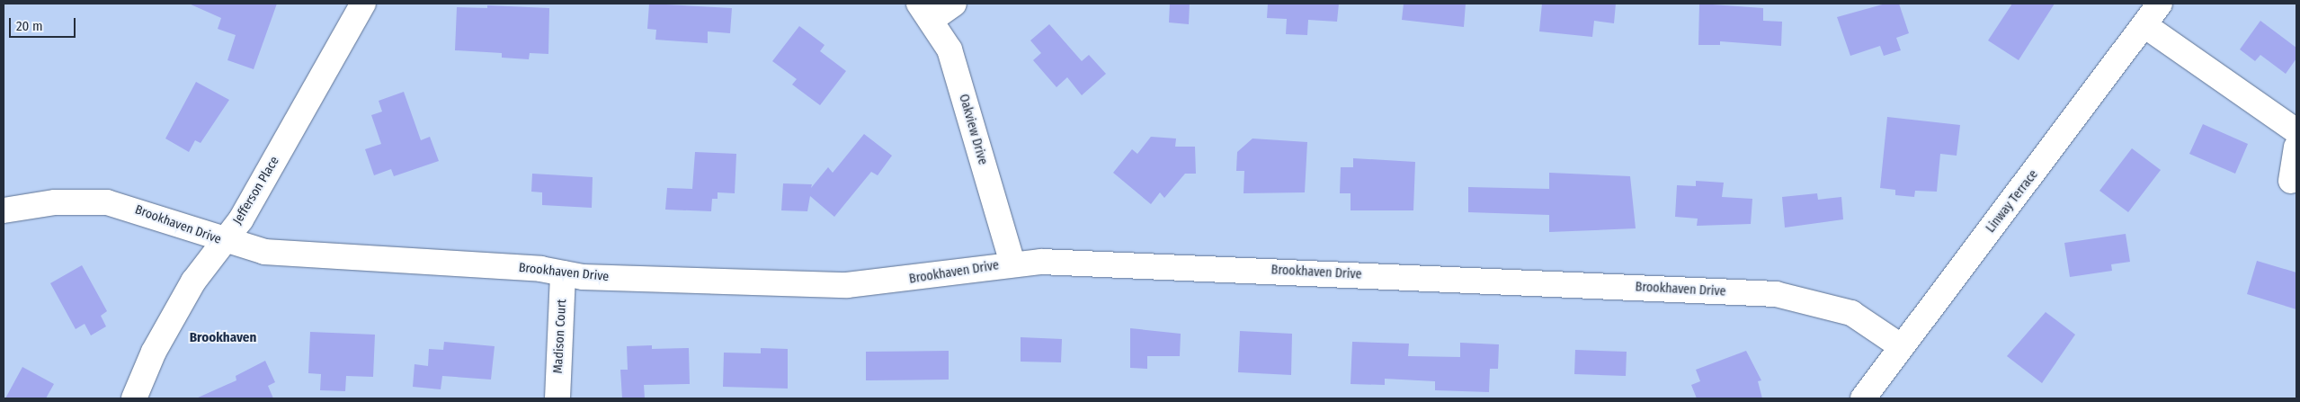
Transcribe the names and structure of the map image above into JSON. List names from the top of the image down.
{
  "streets": {
    "street": [
      "Oakview Drive",
      "Jefferson Place",
      "Linway Terrace",
      "Brookhaven Drive",
      "Madison Court"
    ]
  },
  "crossings": [
    ["Oakview Drive", "Brookhaven Drive"],
    ["Jefferson Place", "Brookhaven Drive"],
    ["Linway Terrace", "Brookhaven Drive"],
    ["Brookhaven Drive", "Madison Court"]
  ],
  "districts": ["Brookhaven"],
  "scale_bar": "20 m"
}
